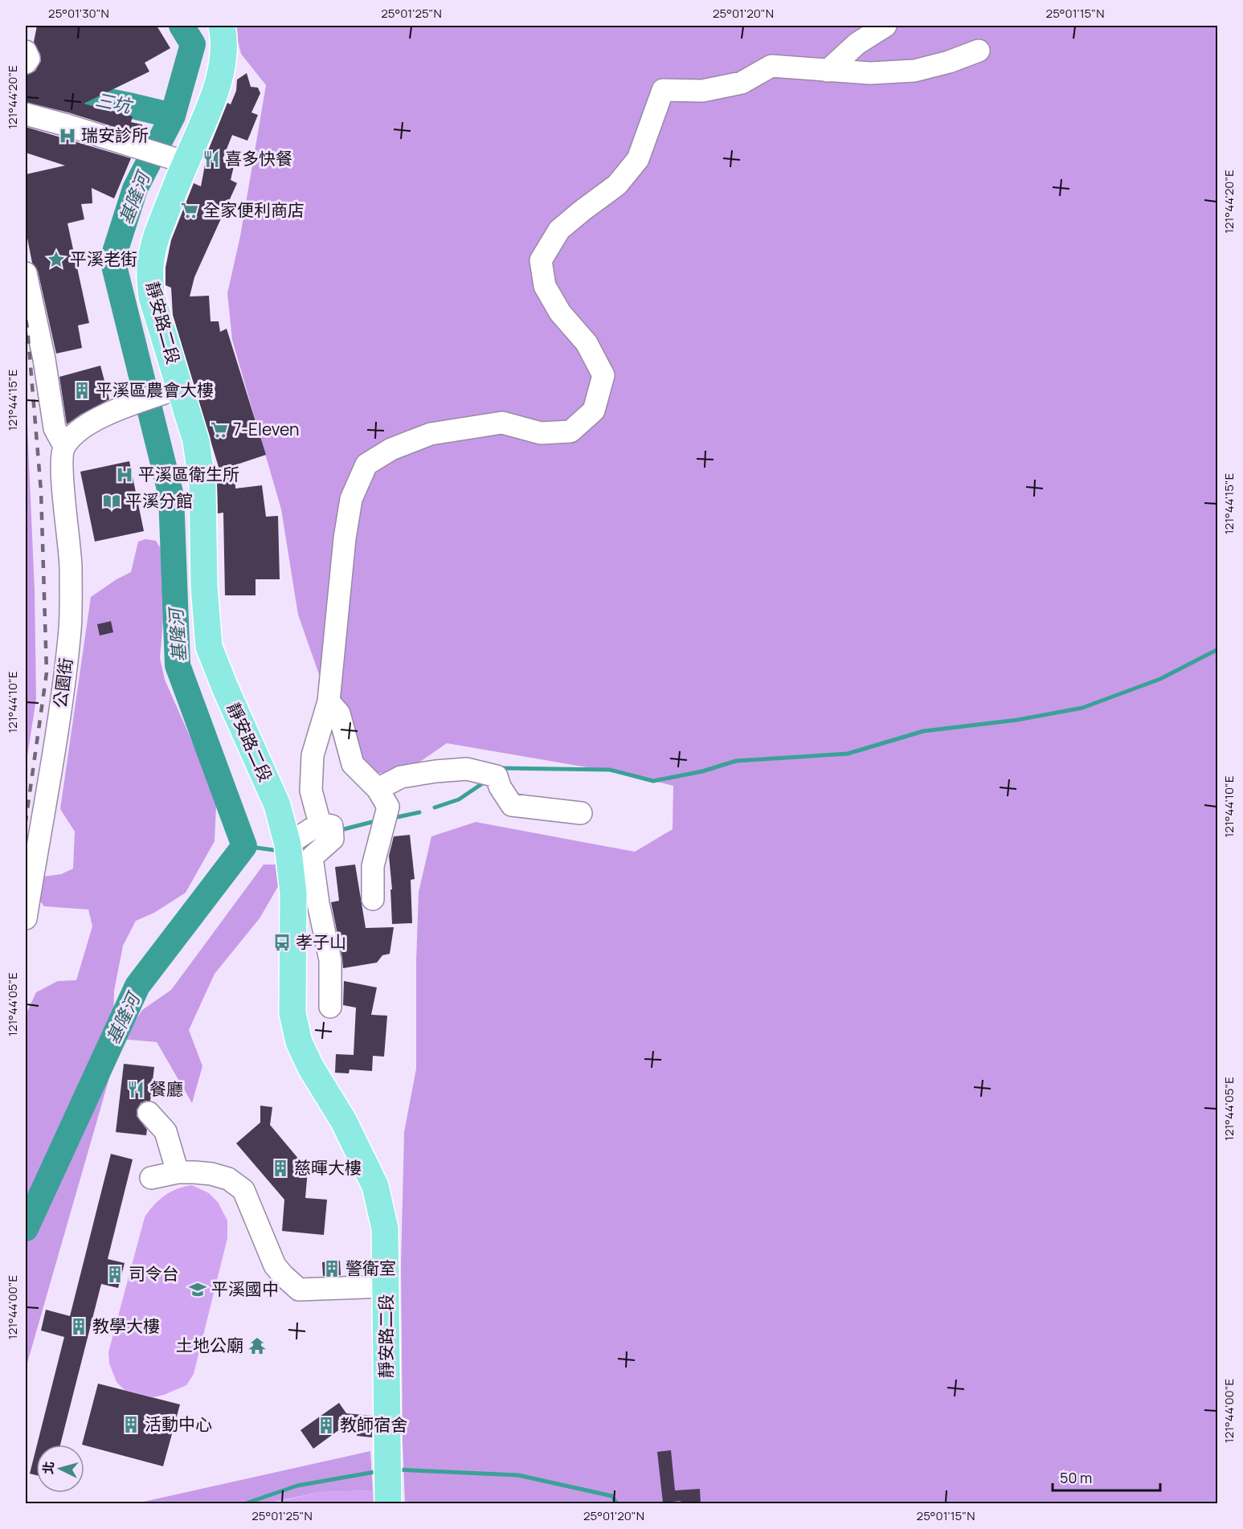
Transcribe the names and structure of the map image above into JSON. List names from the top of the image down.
{
  "streets": {
    "main road": ["靜安路二段"],
    "street": ["公園街"]
  },
  "water": ["三坑", "基隆河"],
  "places": {
    "hospital": ["瑞安診所", "平溪區衛生所"],
    "restaurant": ["喜多快餐", "餐廳"],
    "supermarket": ["全家便利商店", "7-Eleven"],
    "place": ["平溪老街"],
    "building": [
      "平溪區農會大樓",
      "慈暉大樓",
      "警衛室",
      "司令台",
      "教學大樓",
      "活動中心",
      "教師宿舍"
    ],
    "library": ["平溪分館"],
    "bus stop": ["孝子山"],
    "school or university": ["平溪國中"],
    "temple": ["土地公廟"]
  },
  "scale_bar": "50 m",
  "north": "left",
  "coordinates": [
    "25°01'30\"N",
    "25°01'25\"N",
    "25°01'20\"N",
    "25°01'15\"N",
    "121°44'20\"E",
    "121°44'15\"E",
    "121°44'10\"E",
    "121°44'05\"E",
    "121°44'00\"E"
  ]
}
